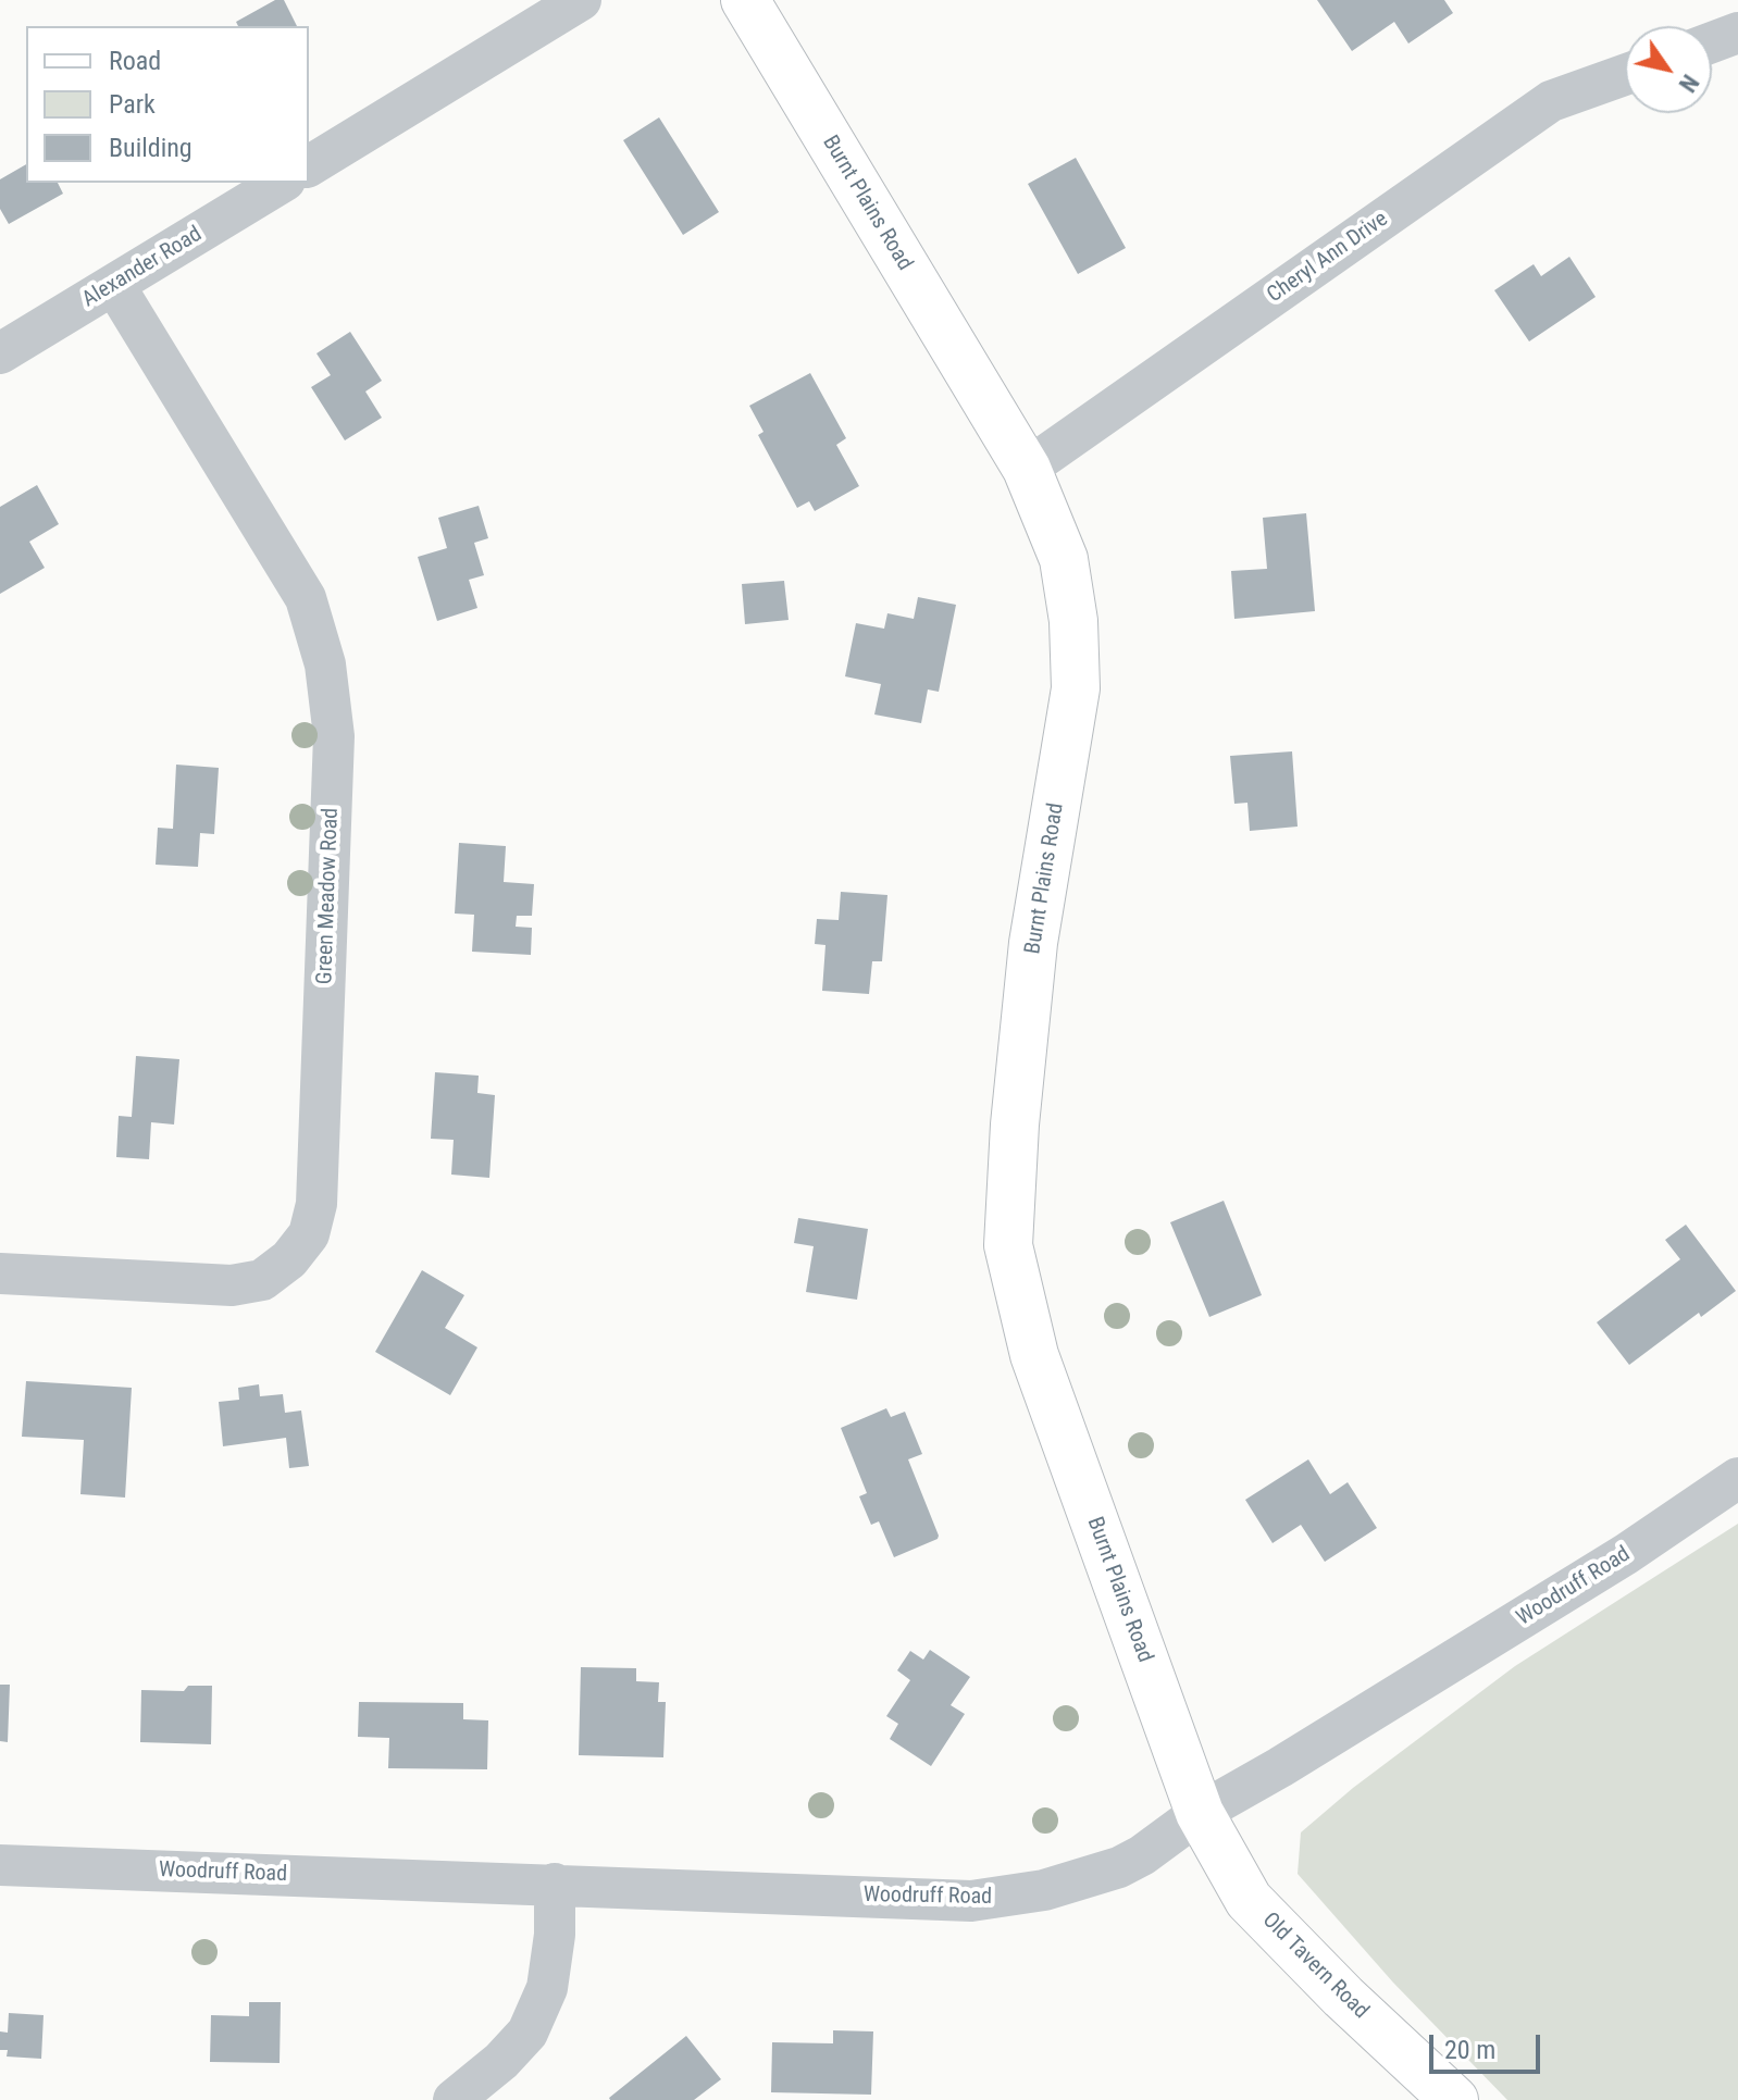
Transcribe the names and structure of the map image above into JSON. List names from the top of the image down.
{
  "streets": {
    "main road": ["Burnt Plains Road", "Old Tavern Road"],
    "street": [
      "Cheryl Ann Drive",
      "Alexander Road",
      "Green Meadow Road",
      "Woodruff Road"
    ]
  },
  "crossings": [
    ["Burnt Plains Road", "Cheryl Ann Drive"],
    ["Burnt Plains Road", "Woodruff Road"],
    ["Burnt Plains Road", "Old Tavern Road"],
    ["Alexander Road", "Green Meadow Road"],
    ["Woodruff Road", "Old Tavern Road"]
  ],
  "legend": ["Road", "Park", "Building"],
  "scale_bar": "20 m",
  "north": "bottom right"
}
